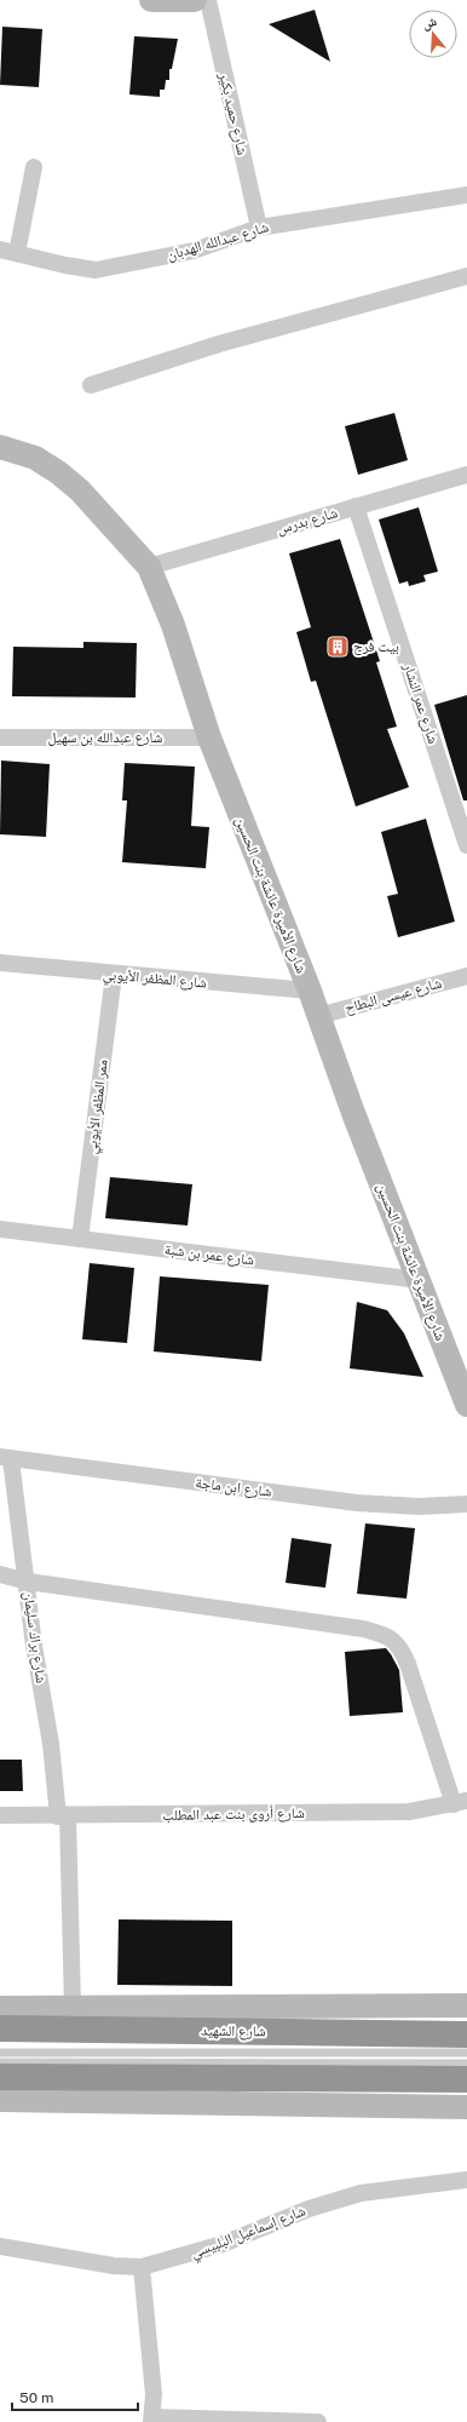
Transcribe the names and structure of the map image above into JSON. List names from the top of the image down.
{
  "streets": {
    "highway": ["شارع الشهيد"],
    "street": [
      "شارع حميد بكير",
      "شارع عبدالله الهدبان",
      "شارع بدرس",
      "شارع عمر النشار",
      "شارع عبدالله بن سهيل",
      "شارع الأميرة عائشة بنت الحسين",
      "شارع المظفر الأيوبي",
      "شارع عيسى البطاح",
      "ممر المظفر الأيوبي",
      "شارع عمر بن شبة",
      "شارع ابن ماجة",
      "شارع براك سليمان",
      "شارع أروى بنت عبد المطلب",
      "شارع إسماعيل البلبيسي"
    ]
  },
  "crossings": [
    ["شارع حميد بكير", "شارع عبدالله الهدبان"],
    ["شارع بدرس", "شارع عمر النشار"],
    ["شارع بدرس", "شارع الأميرة عائشة بنت الحسين"],
    ["شارع عبدالله بن سهيل", "شارع الأميرة عائشة بنت الحسين"],
    ["شارع الأميرة عائشة بنت الحسين", "شارع المظفر الأيوبي"],
    ["شارع الأميرة عائشة بنت الحسين", "شارع عيسى البطاح"],
    ["شارع الأميرة عائشة بنت الحسين", "شارع عمر بن شبة"],
    ["شارع المظفر الأيوبي", "ممر المظفر الأيوبي"],
    ["ممر المظفر الأيوبي", "شارع عمر بن شبة"],
    ["شارع ابن ماجة", "شارع براك سليمان"],
    ["شارع براك سليمان", "شارع أروى بنت عبد المطلب"]
  ],
  "places": {
    "building": ["بيت فرح"]
  },
  "scale_bar": "50 m",
  "north": "top"
}
